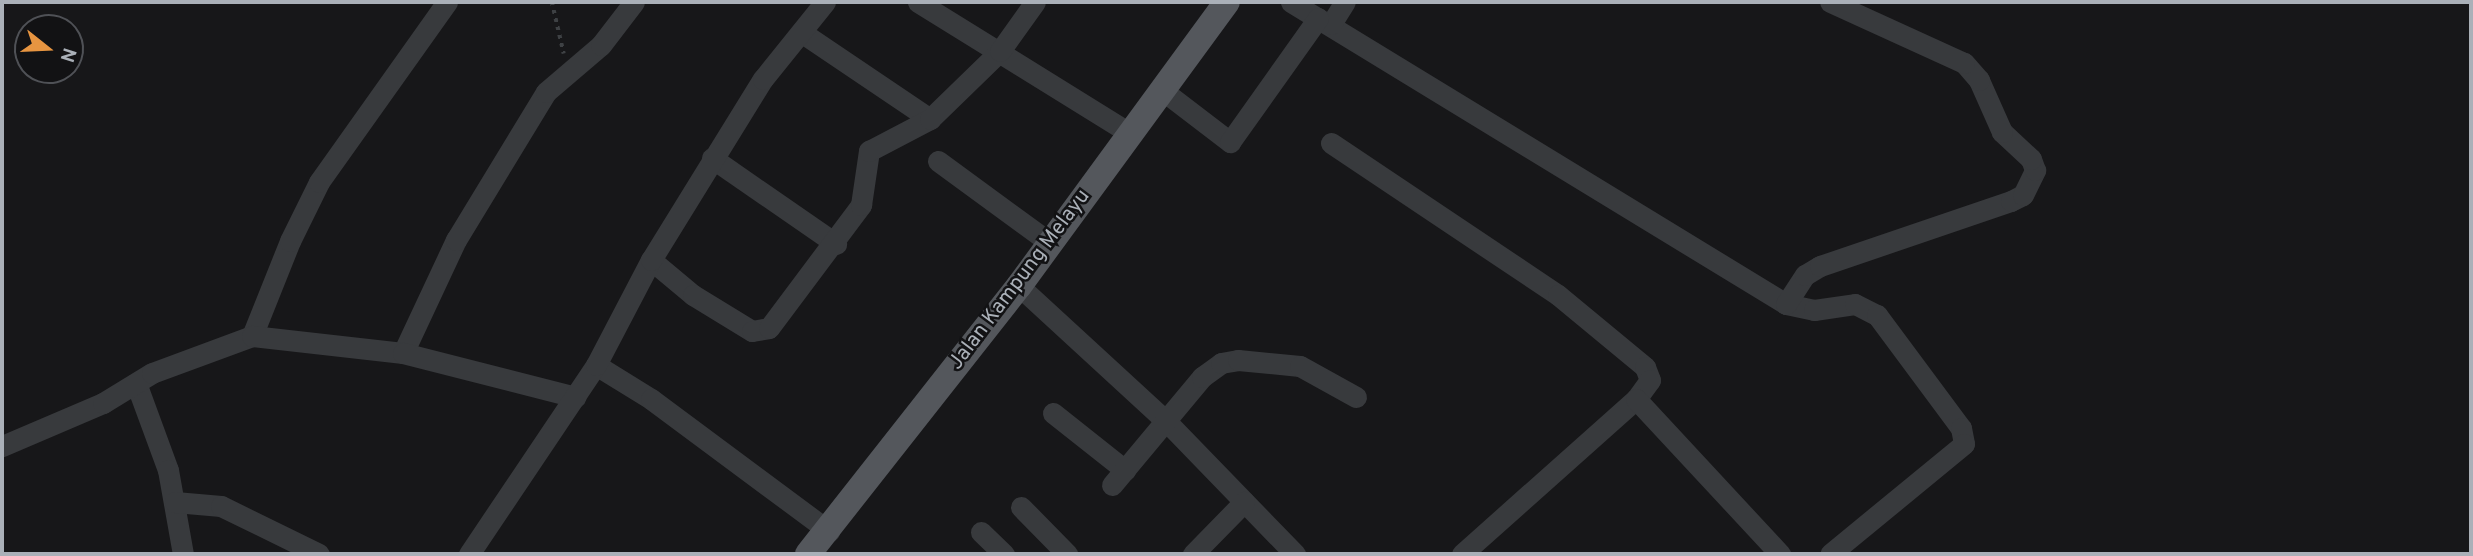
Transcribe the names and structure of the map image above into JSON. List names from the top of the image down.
{
  "streets": {
    "main road": ["Jalan Kampung Melayu"]
  },
  "north": "right"
}
